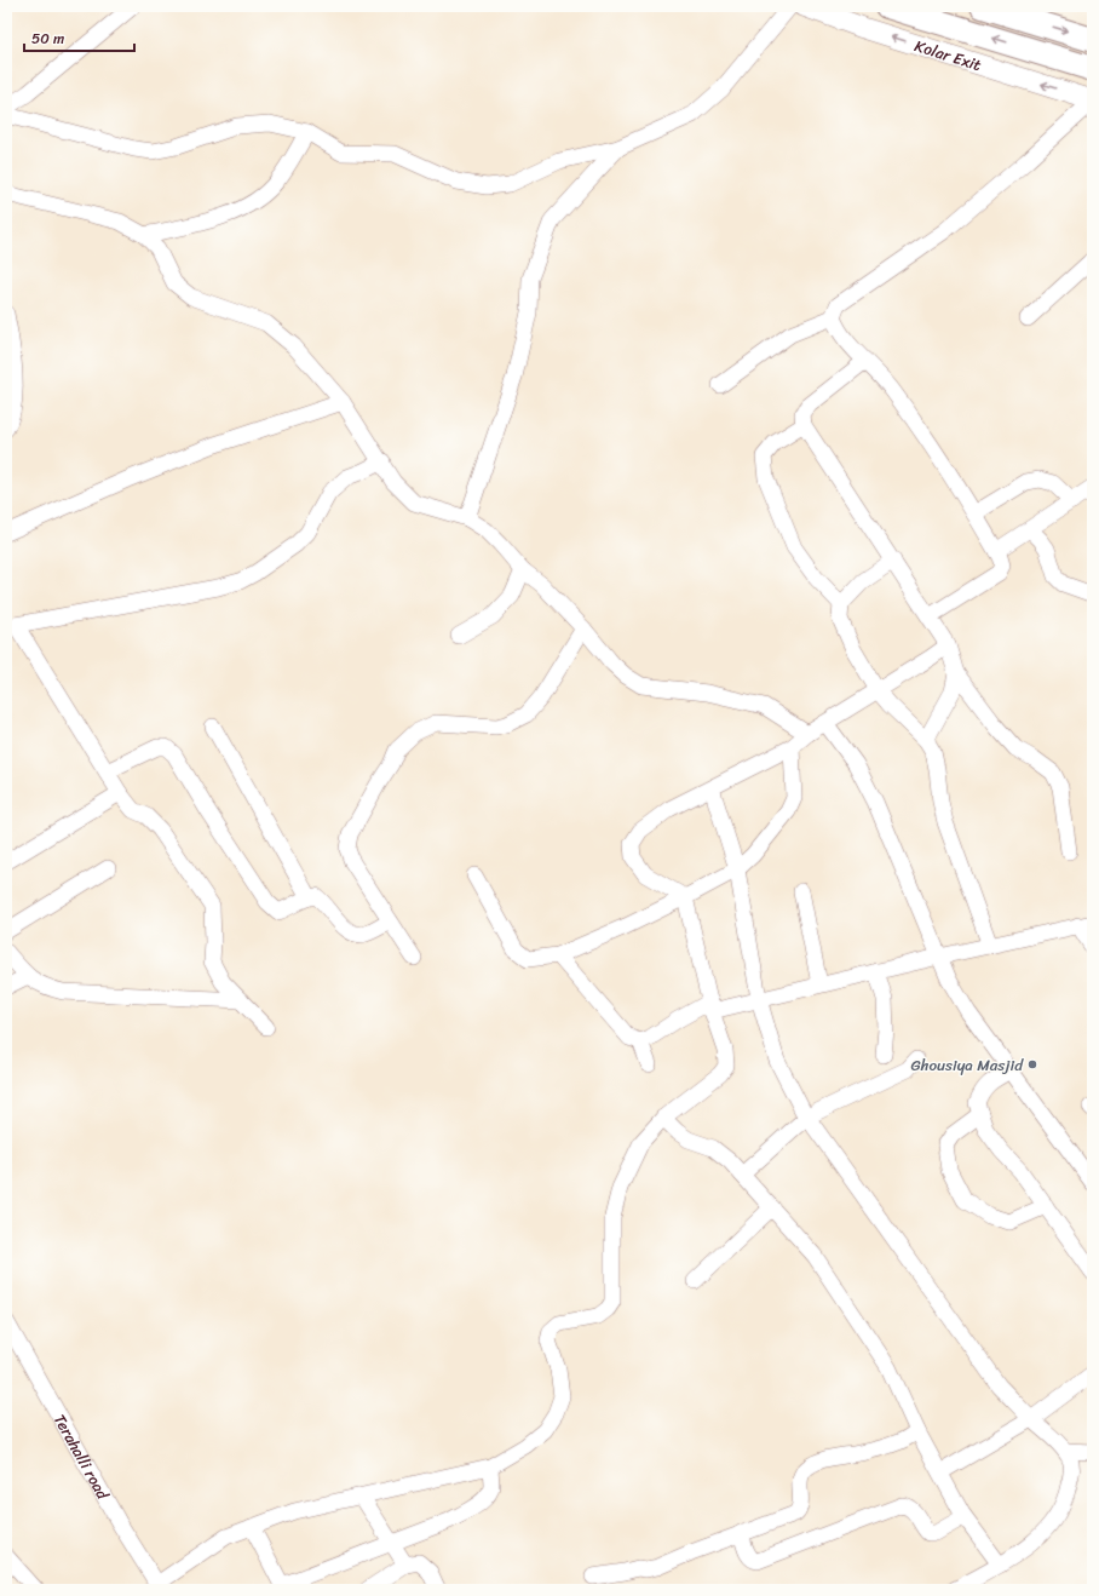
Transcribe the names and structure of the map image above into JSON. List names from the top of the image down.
{
  "streets": {
    "main road": ["Kolar Exit"],
    "street": ["Terahalli road"]
  },
  "one_way": ["Kolar Exit"],
  "places": ["Ghousiya Masjid"],
  "scale_bar": "50 m"
}
